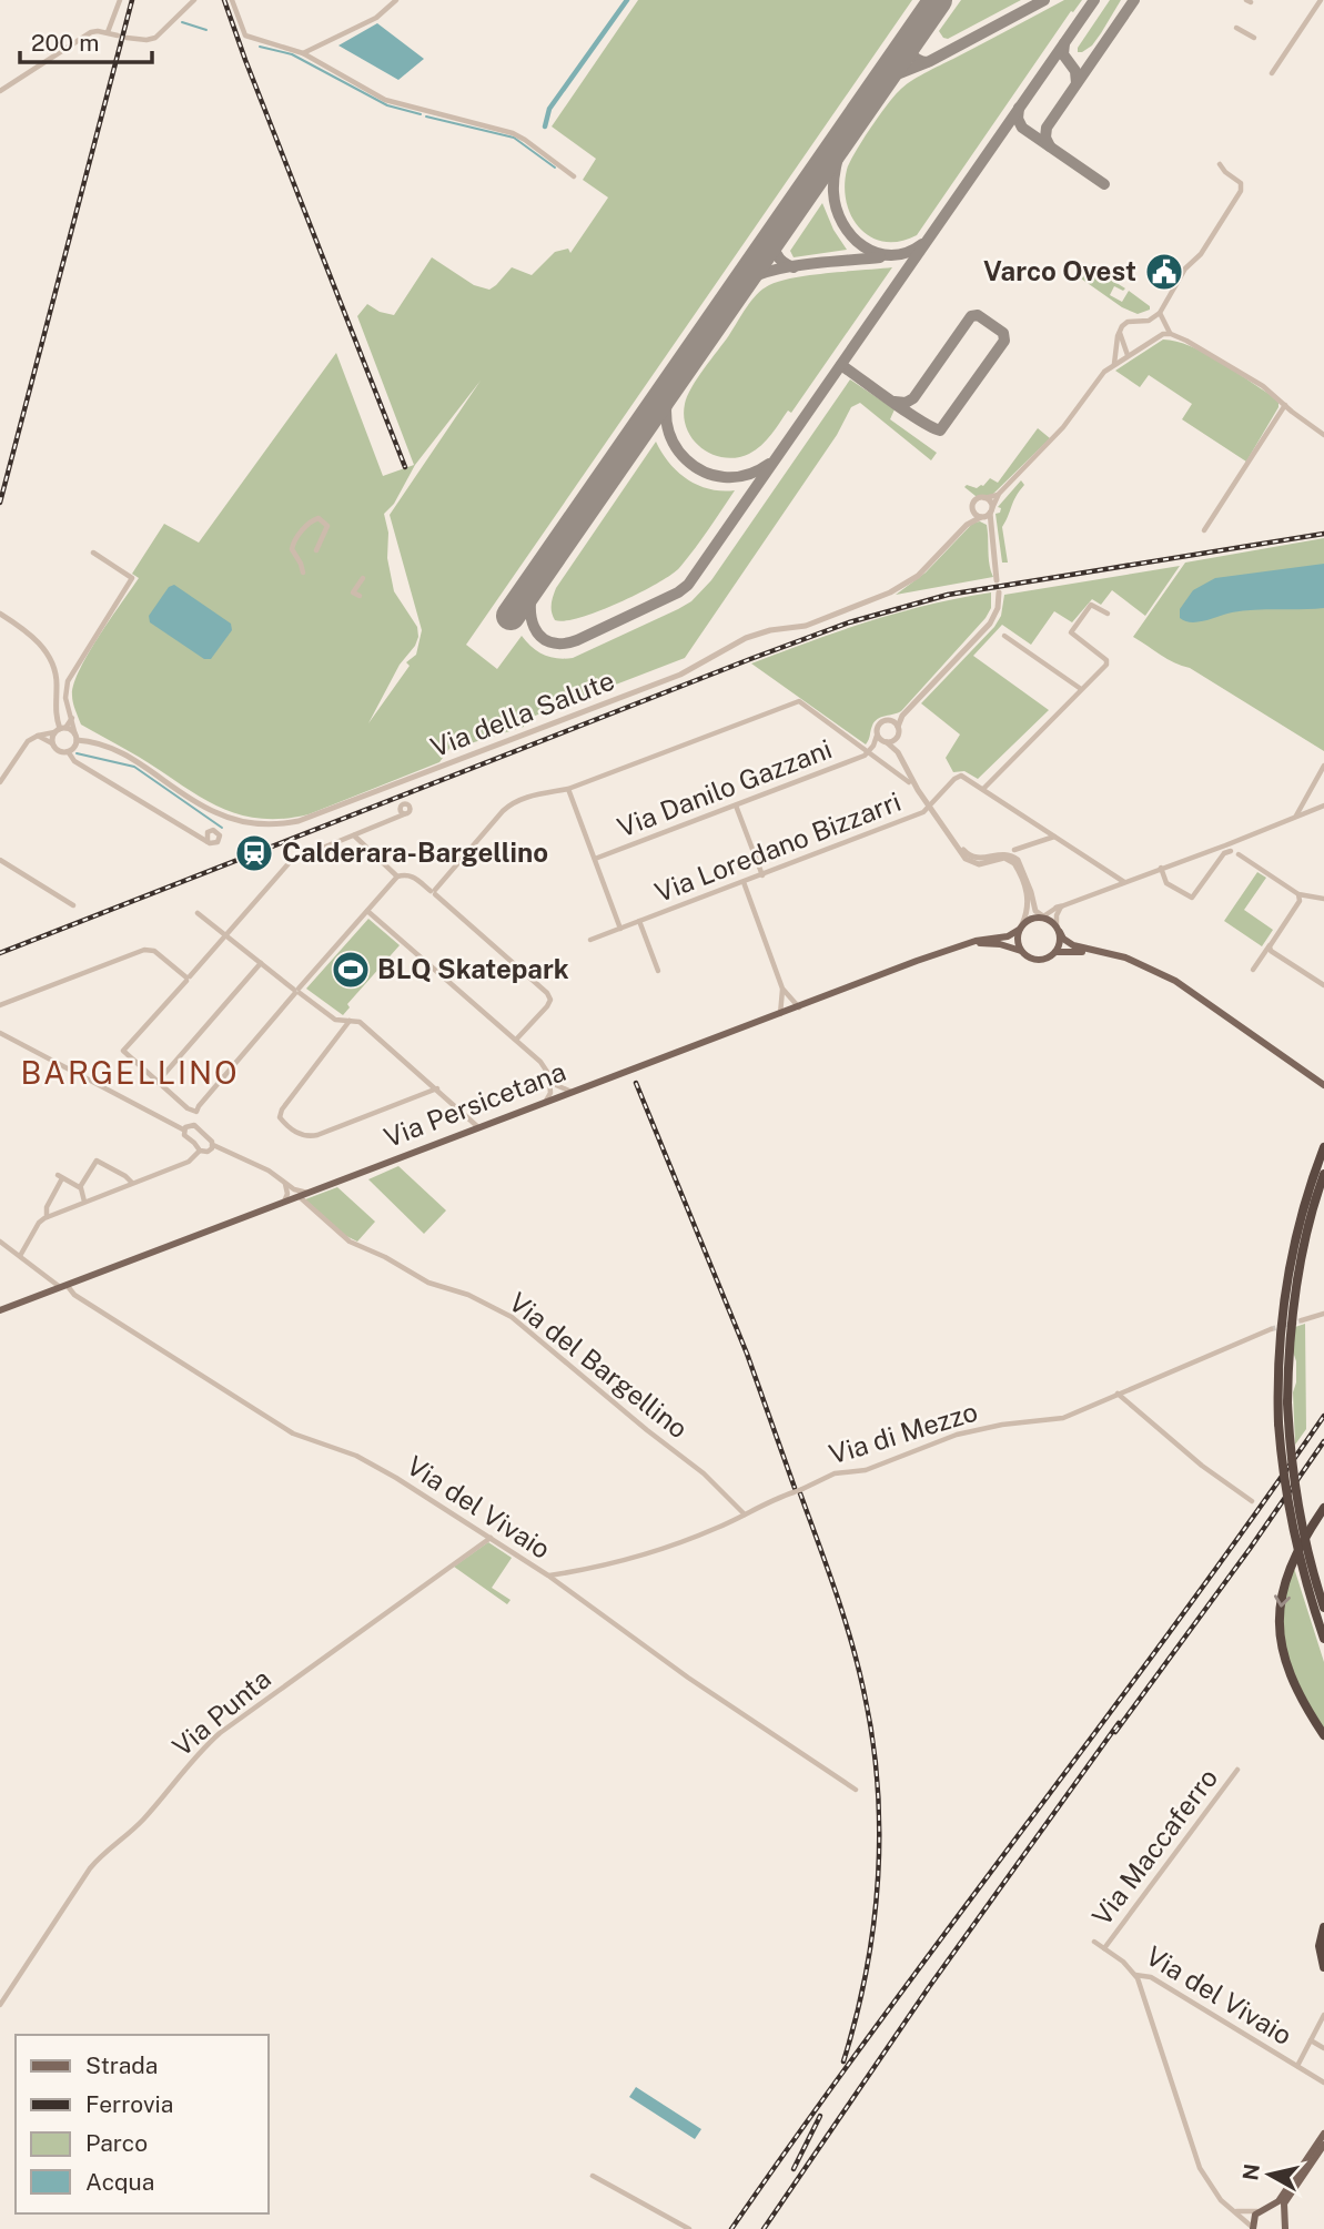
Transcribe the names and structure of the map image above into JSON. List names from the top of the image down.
{
  "streets": {
    "main road": ["Via Persicetana"],
    "street": [
      "Via della Salute",
      "Via Danilo Gazzani",
      "Via Loredano Bizzarri",
      "Via del Bargellino",
      "Via di Mezzo",
      "Via del Vivaio",
      "Via Punta",
      "Via Maccaferro"
    ]
  },
  "crossings": [
    ["Via Persicetana", "Via del Bargellino"],
    ["Via Persicetana", "Via del Vivaio"],
    ["Via del Bargellino", "Via di Mezzo"],
    ["Via di Mezzo", "Via del Vivaio"],
    ["Via del Vivaio", "Via Punta"],
    ["Via del Vivaio", "Via Maccaferro"]
  ],
  "districts": ["BARGELLINO"],
  "places": {
    "public building": ["Varco Ovest"],
    "station": ["Calderara-Bargellino"],
    "sports": ["BLQ Skatepark"]
  },
  "legend": [
    "Strada",
    "Ferrovia",
    "Parco",
    "Acqua"
  ],
  "scale_bar": "200 m",
  "north": "left"
}
